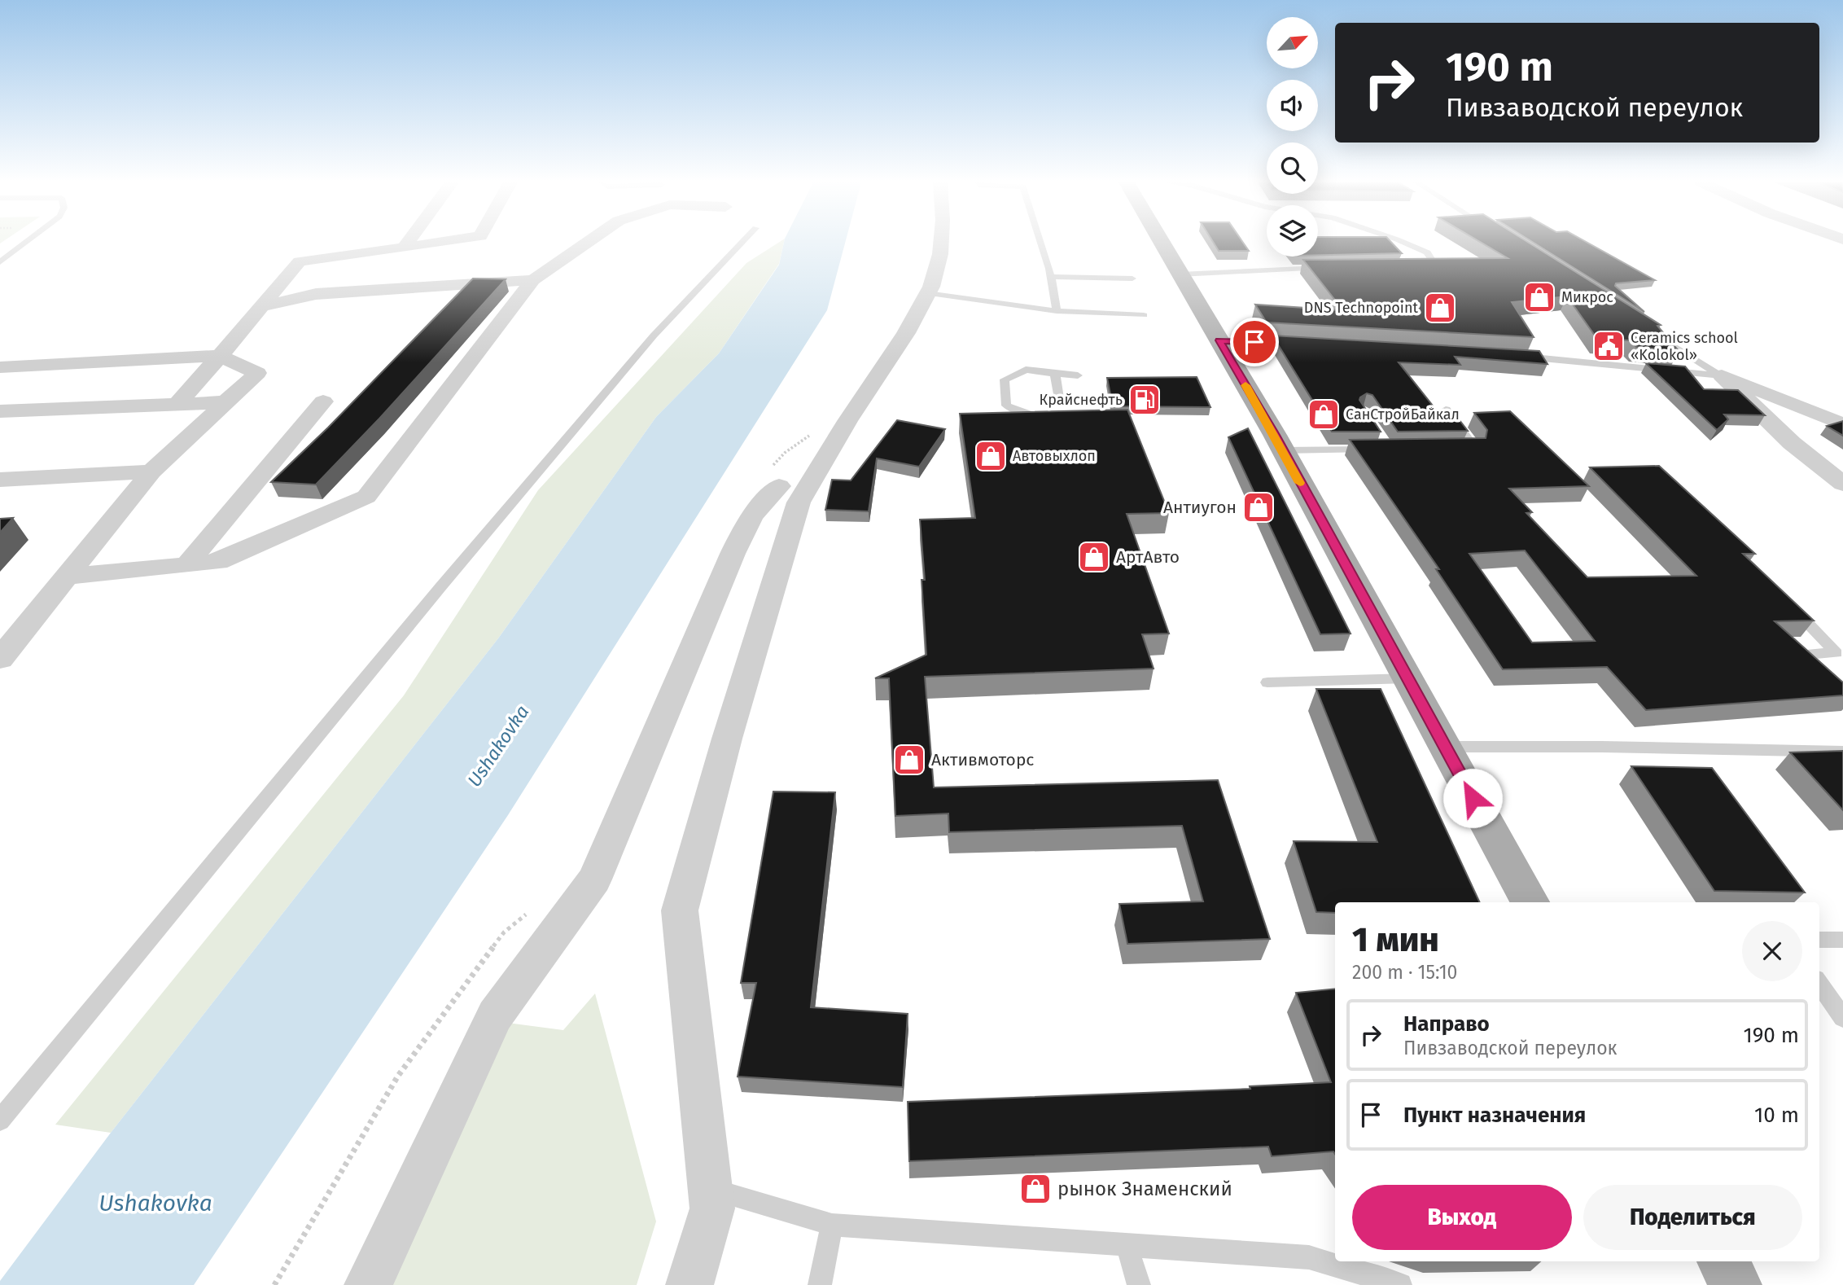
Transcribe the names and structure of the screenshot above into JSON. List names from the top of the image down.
{
  "water": ["Ushakovka"],
  "places": {
    "shop": [
      "Микрос",
      "DNS Technopoint",
      "СанСтройБайкал",
      "Автовыхлоп",
      "Антиугон",
      "АртАвто",
      "Активмоторс",
      "рынок Знаменский"
    ],
    "public building": ["Ceramics school «Kolokol»"],
    "fuel station": ["Крайснефть"]
  },
  "north": "top right",
  "page": {
    "turn": ["190 m", "Пивзаводской переулок"],
    "heading": ["1 мин", "200 m · 15:10"],
    "list": [
      {
        "name": "Направо",
        "note": "Пивзаводской переулок",
        "value": "190 m"
      },
      {
        "name": "Пункт назначения",
        "value": "10 m"
      }
    ],
    "buttons": ["Выход", "Поделиться"]
  }
}
